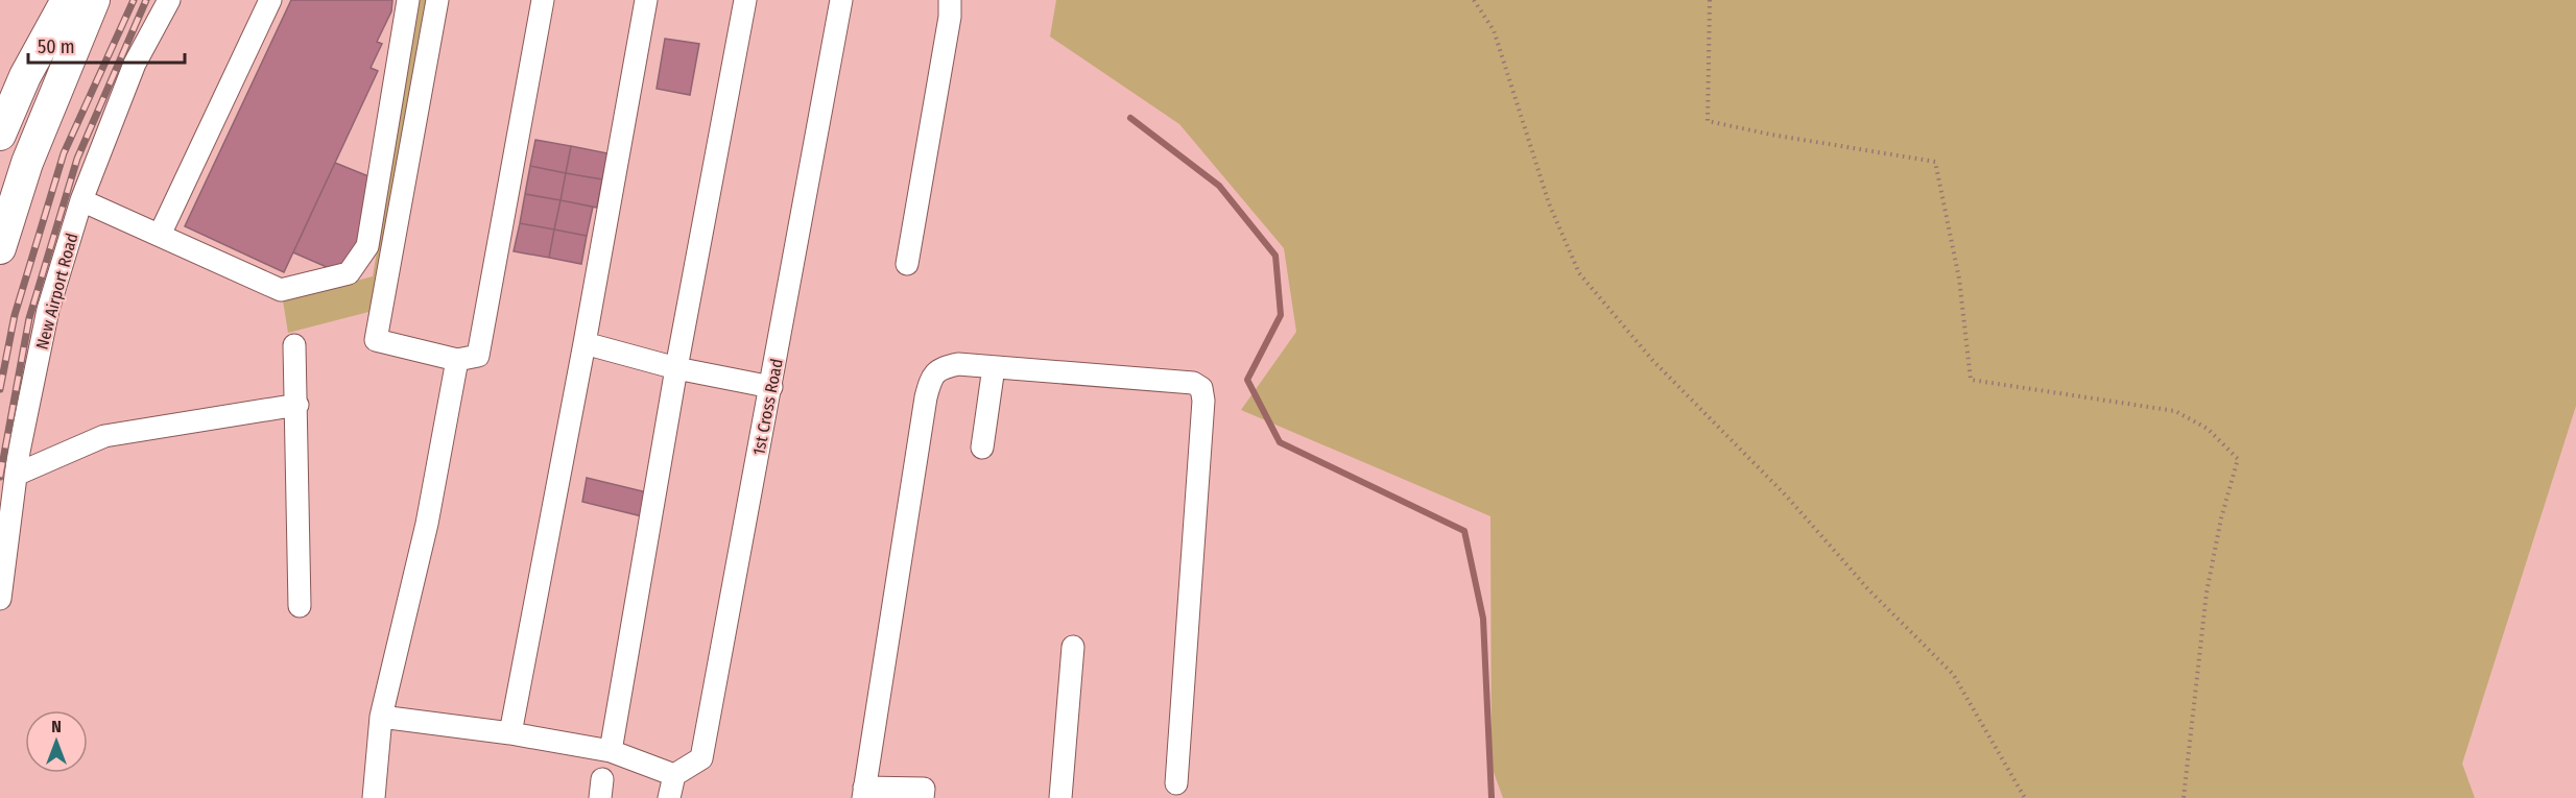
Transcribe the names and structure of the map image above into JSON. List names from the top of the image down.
{
  "streets": {
    "street": ["New Airport Road", "1st Cross Road"]
  },
  "scale_bar": "50 m",
  "north": "top"
}
